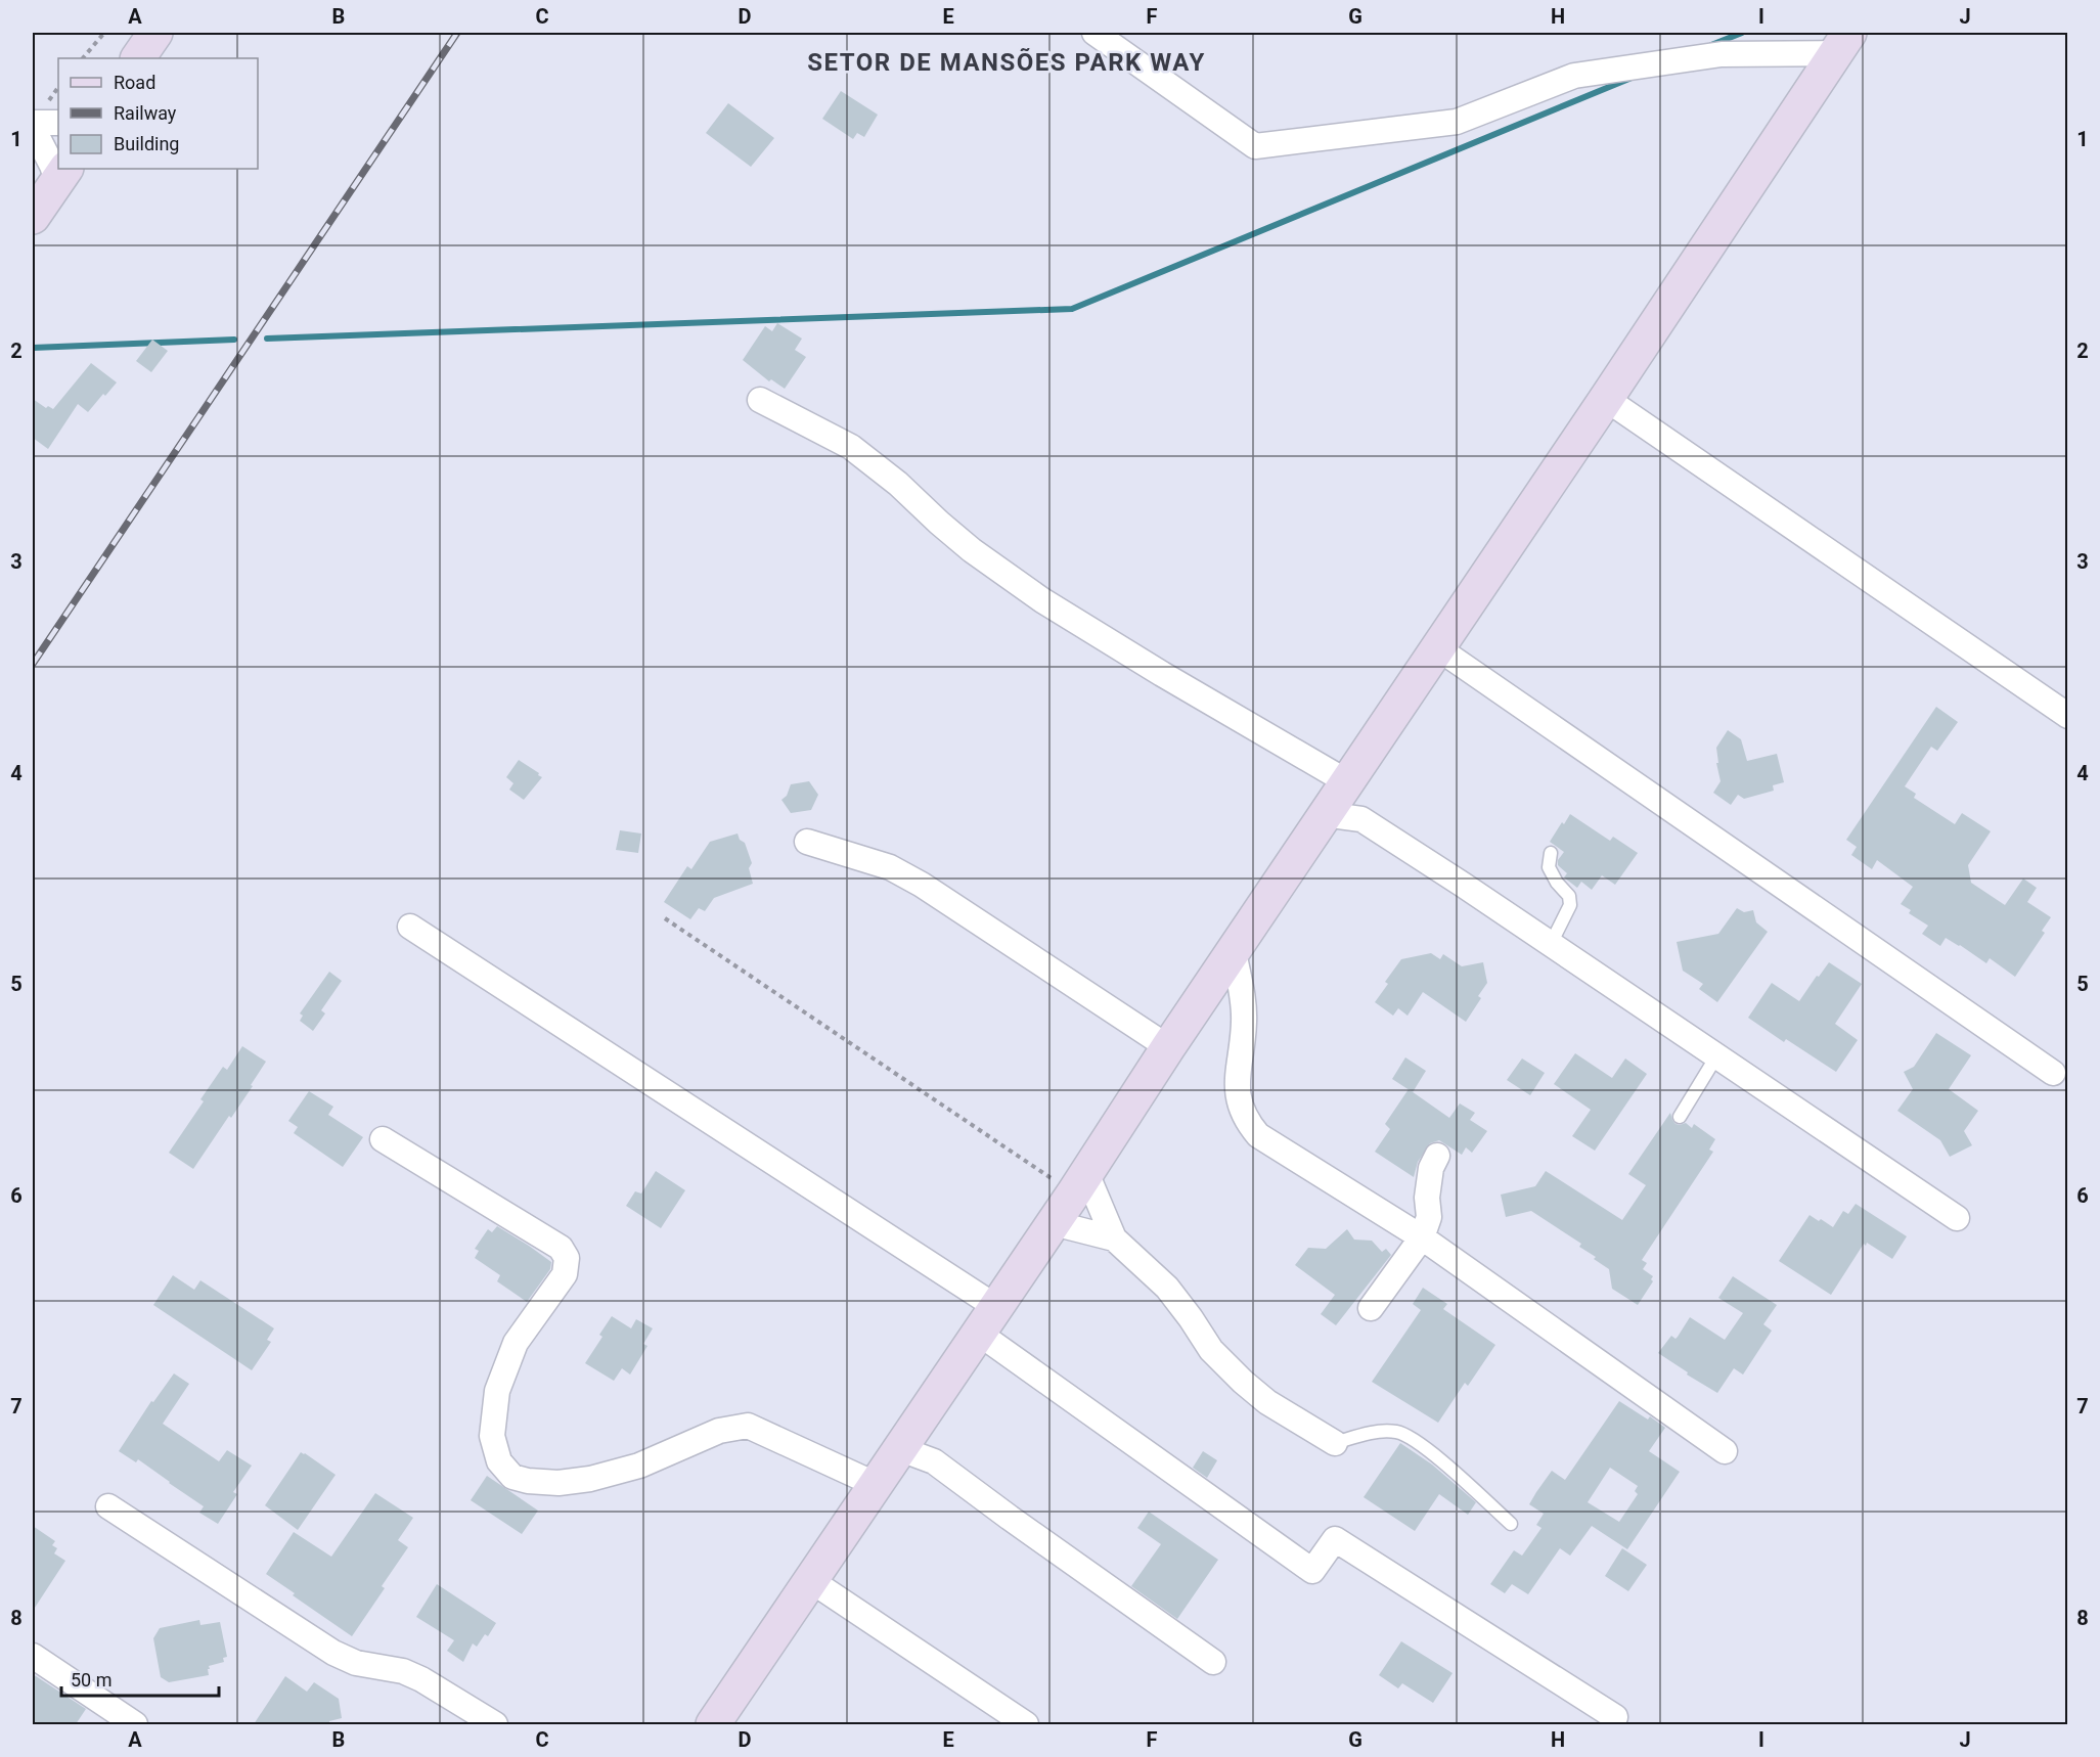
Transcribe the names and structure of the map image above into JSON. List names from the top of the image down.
{
  "districts": ["SETOR DE MANSÕES PARK WAY"],
  "legend": ["Road", "Railway", "Building"],
  "scale_bar": "50 m",
  "grid": {
    "columns": [
      "A",
      "B",
      "C",
      "D",
      "E",
      "F",
      "G",
      "H",
      "I",
      "J"
    ],
    "rows": [
      "1",
      "2",
      "3",
      "4",
      "5",
      "6",
      "7",
      "8"
    ]
  }
}
